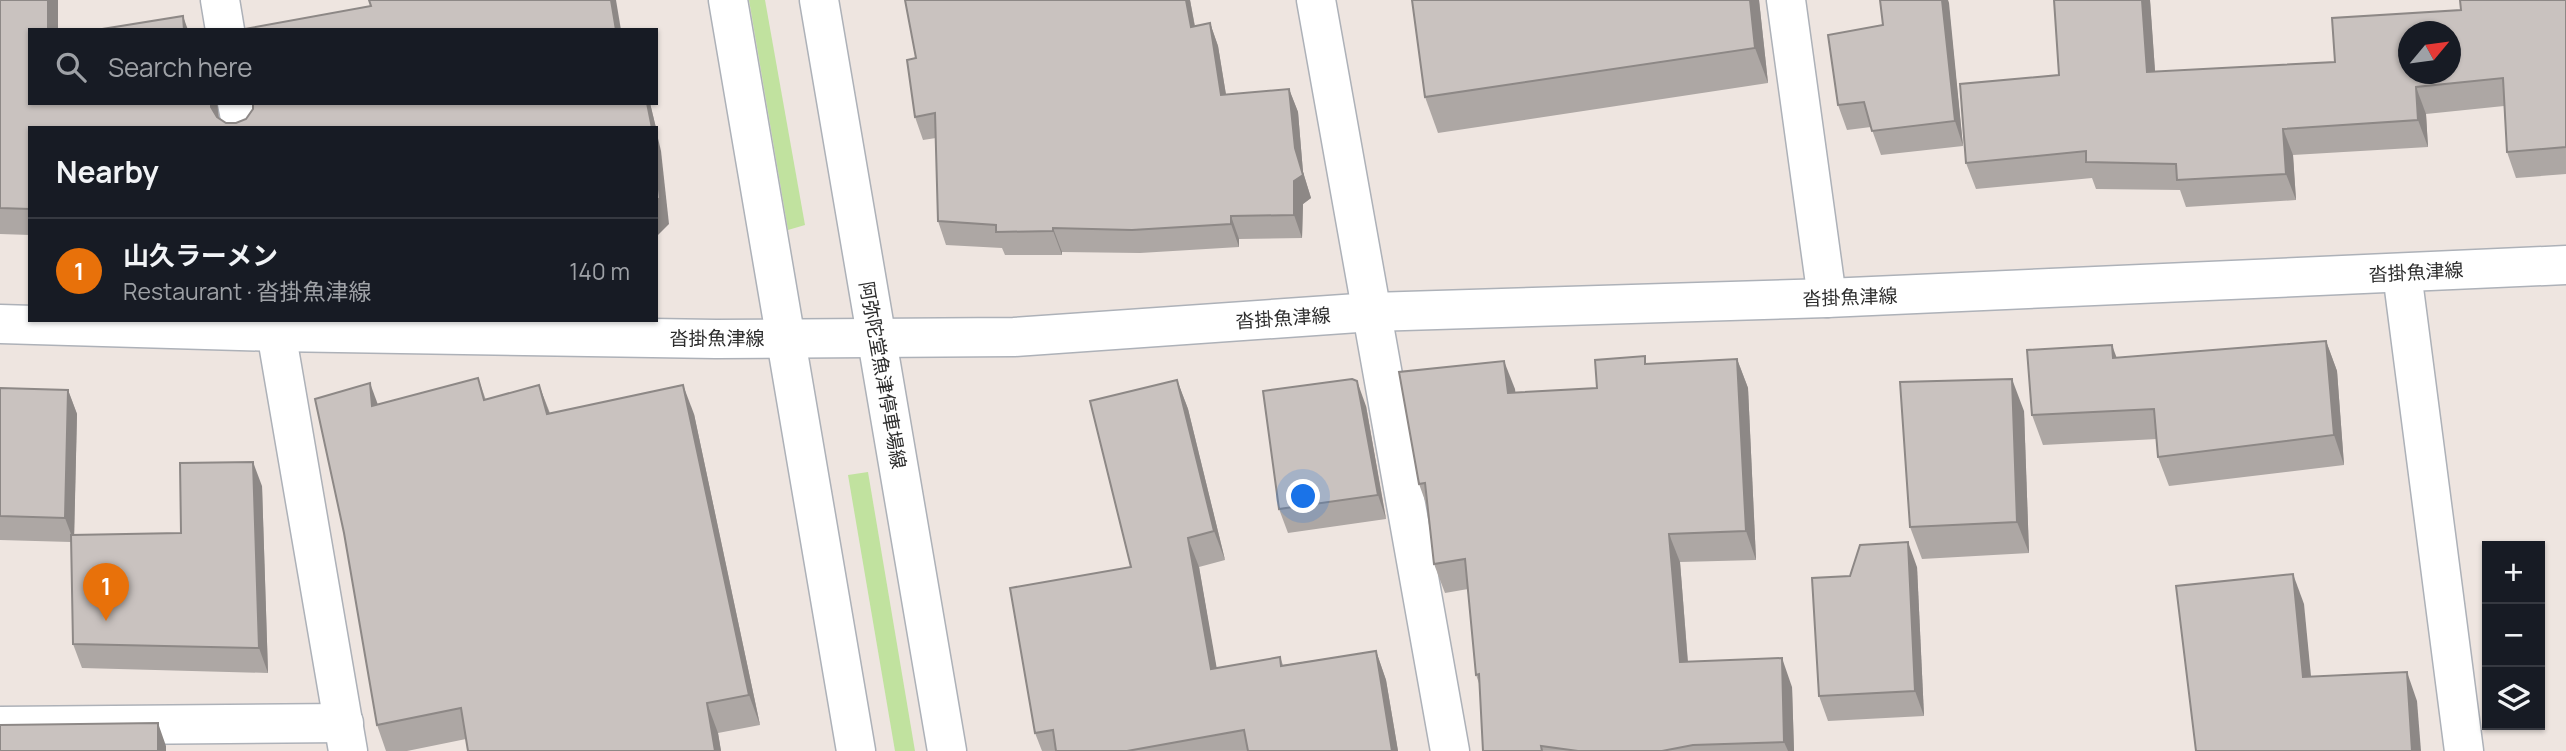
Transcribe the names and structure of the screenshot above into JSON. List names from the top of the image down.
{
  "streets": {
    "main road": ["沓掛魚津線", "阿弥陀堂魚津停車場線"]
  },
  "crossings": [
    ["沓掛魚津線", "阿弥陀堂魚津停車場線"]
  ],
  "north": "top right",
  "page": {
    "search": "Search here",
    "heading": "Nearby",
    "list": [
      {
        "mark": "1",
        "name": "山久ラーメン",
        "note": "Restaurant · 沓掛魚津線",
        "value": "140 m"
      }
    ],
    "map_buttons": ["+", "−"],
    "pins": "1"
  }
}
